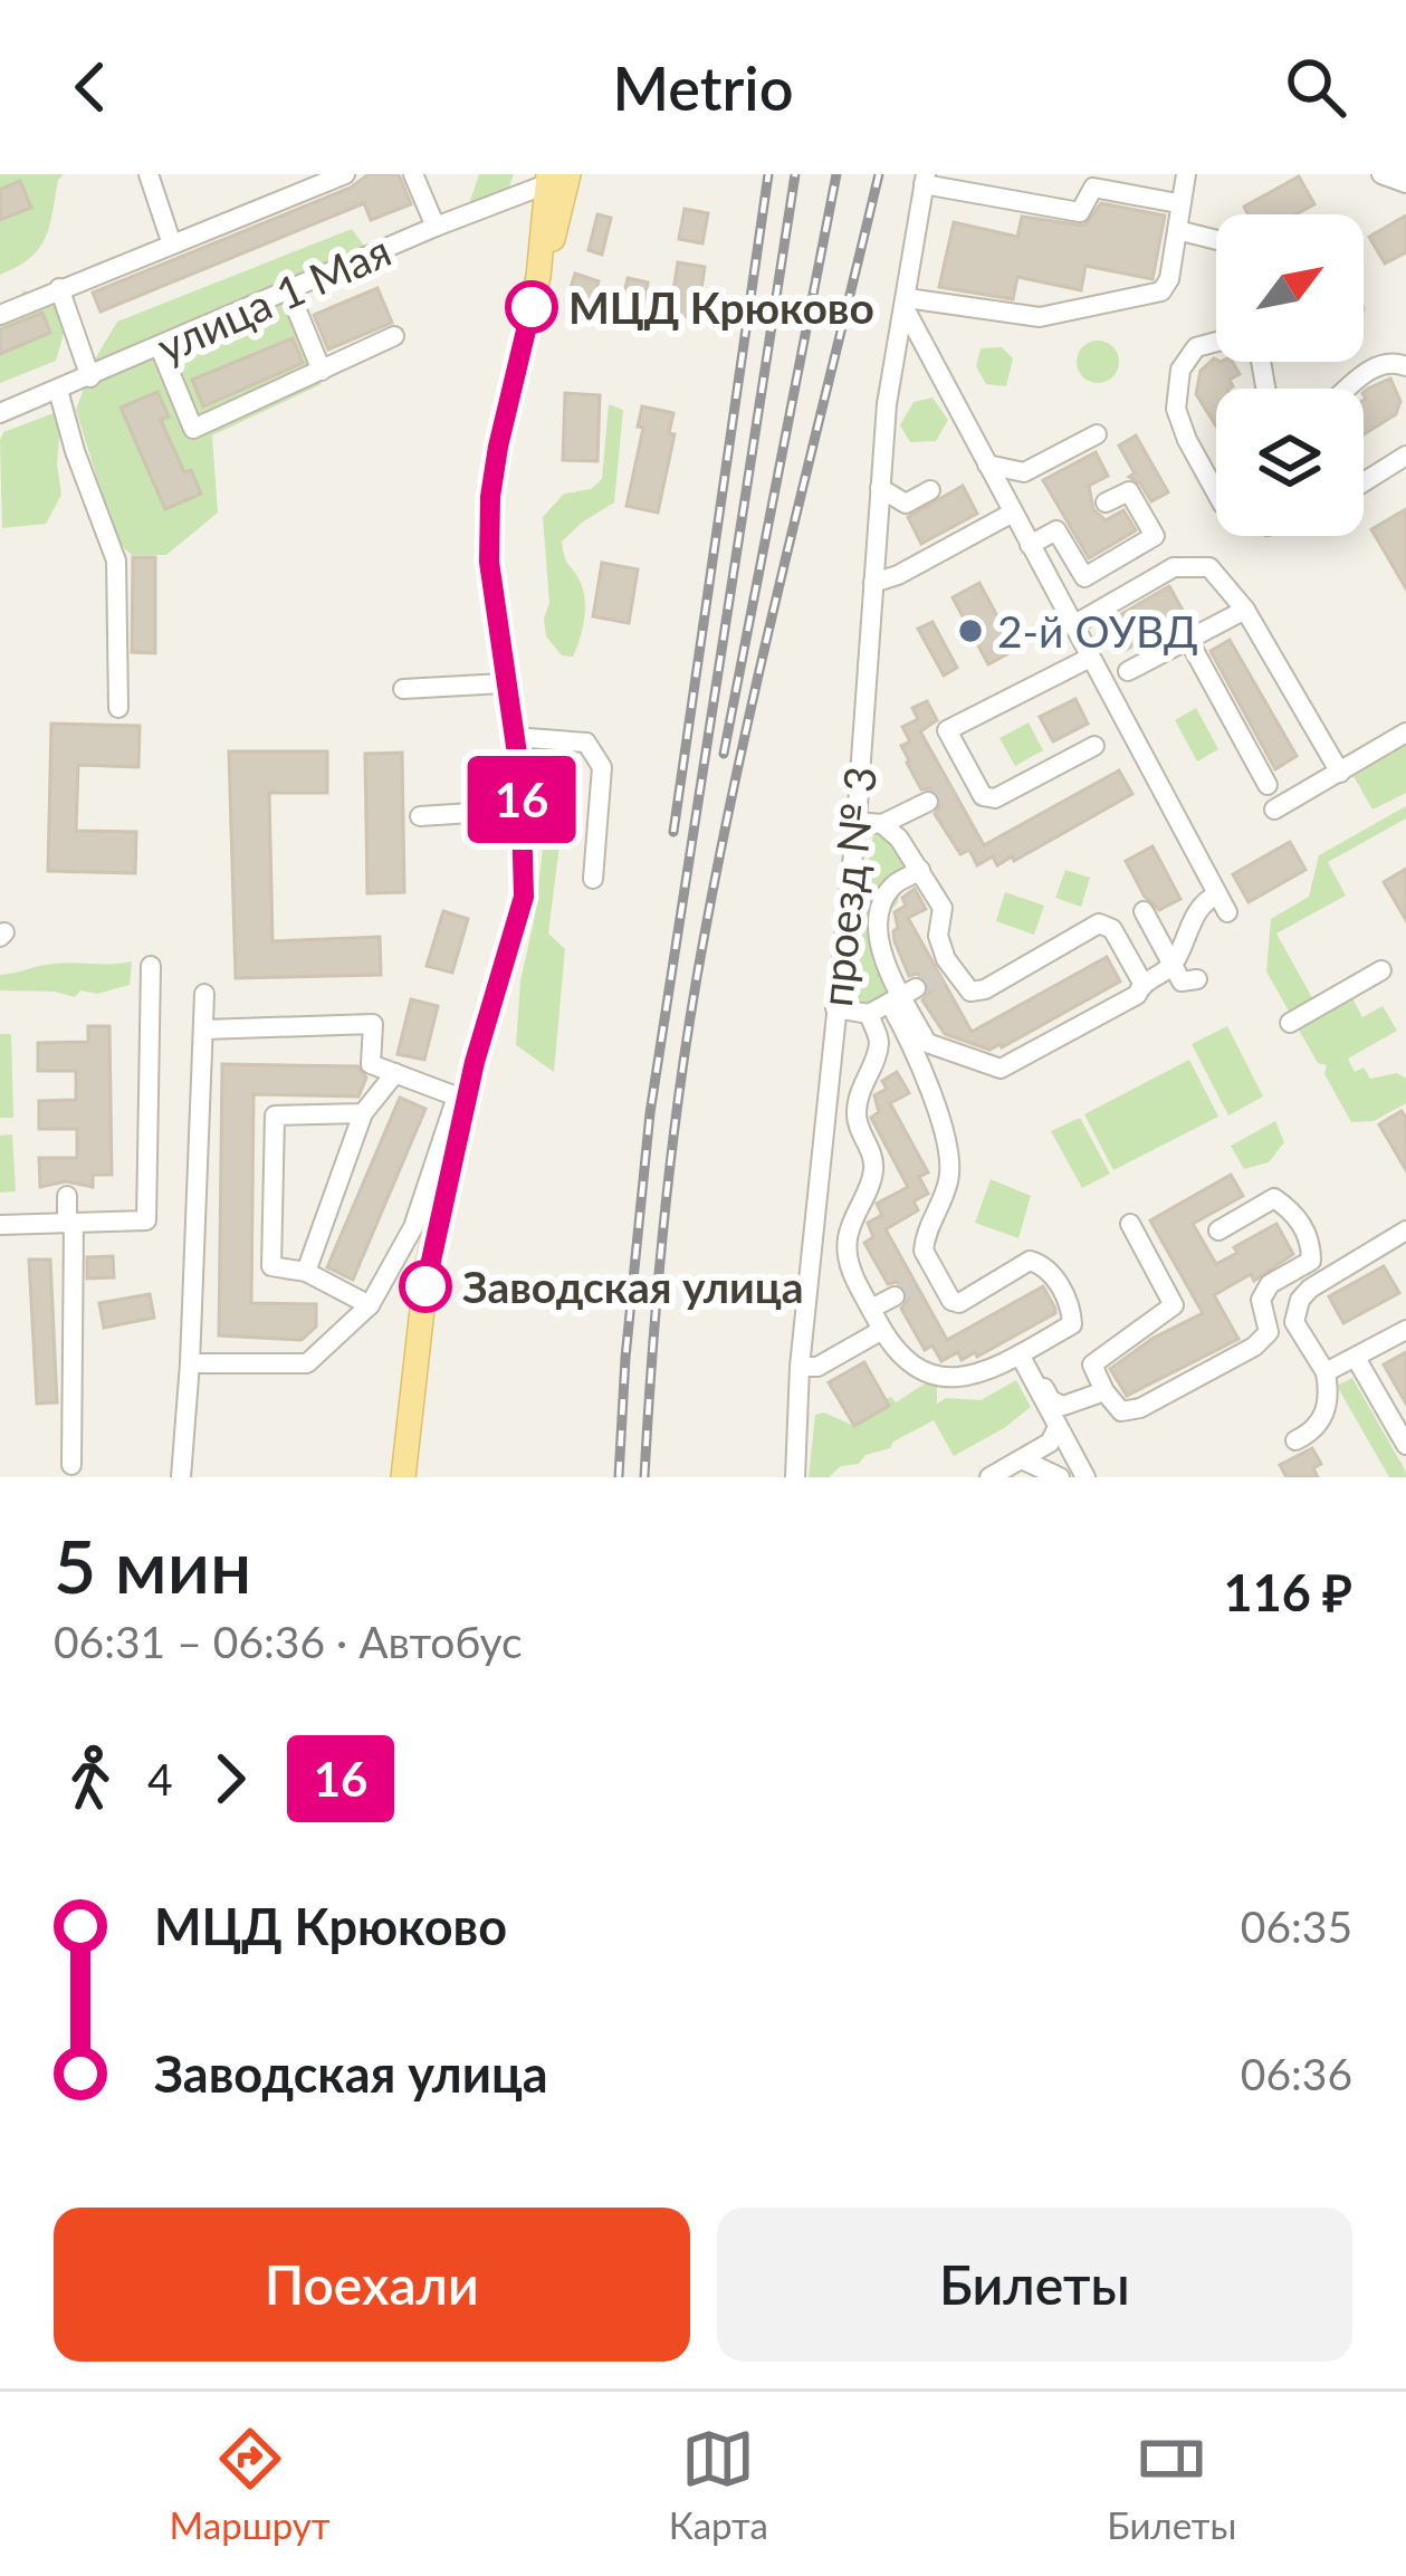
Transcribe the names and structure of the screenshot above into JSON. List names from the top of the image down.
{
  "streets": {
    "street": ["улица 1 Мая", "проезд № 3"]
  },
  "places": ["МЦД Крюково", "2-й ОУВД", "Заводская улица"],
  "lines": ["bus line 16"],
  "north": "top right",
  "page": {
    "header": "Metrio",
    "on_map": "16",
    "heading": ["5 мин", "06:31 – 06:36 · Автобус", "116 ₽"],
    "legs": ["4", "16"],
    "list": [
      {
        "name": "МЦД Крюково",
        "value": "06:35"
      },
      {
        "name": "Заводская улица",
        "value": "06:36"
      }
    ],
    "buttons": ["Поехали", "Билеты"],
    "tabs": ["Маршрут", "Карта", "Билеты"]
  }
}
